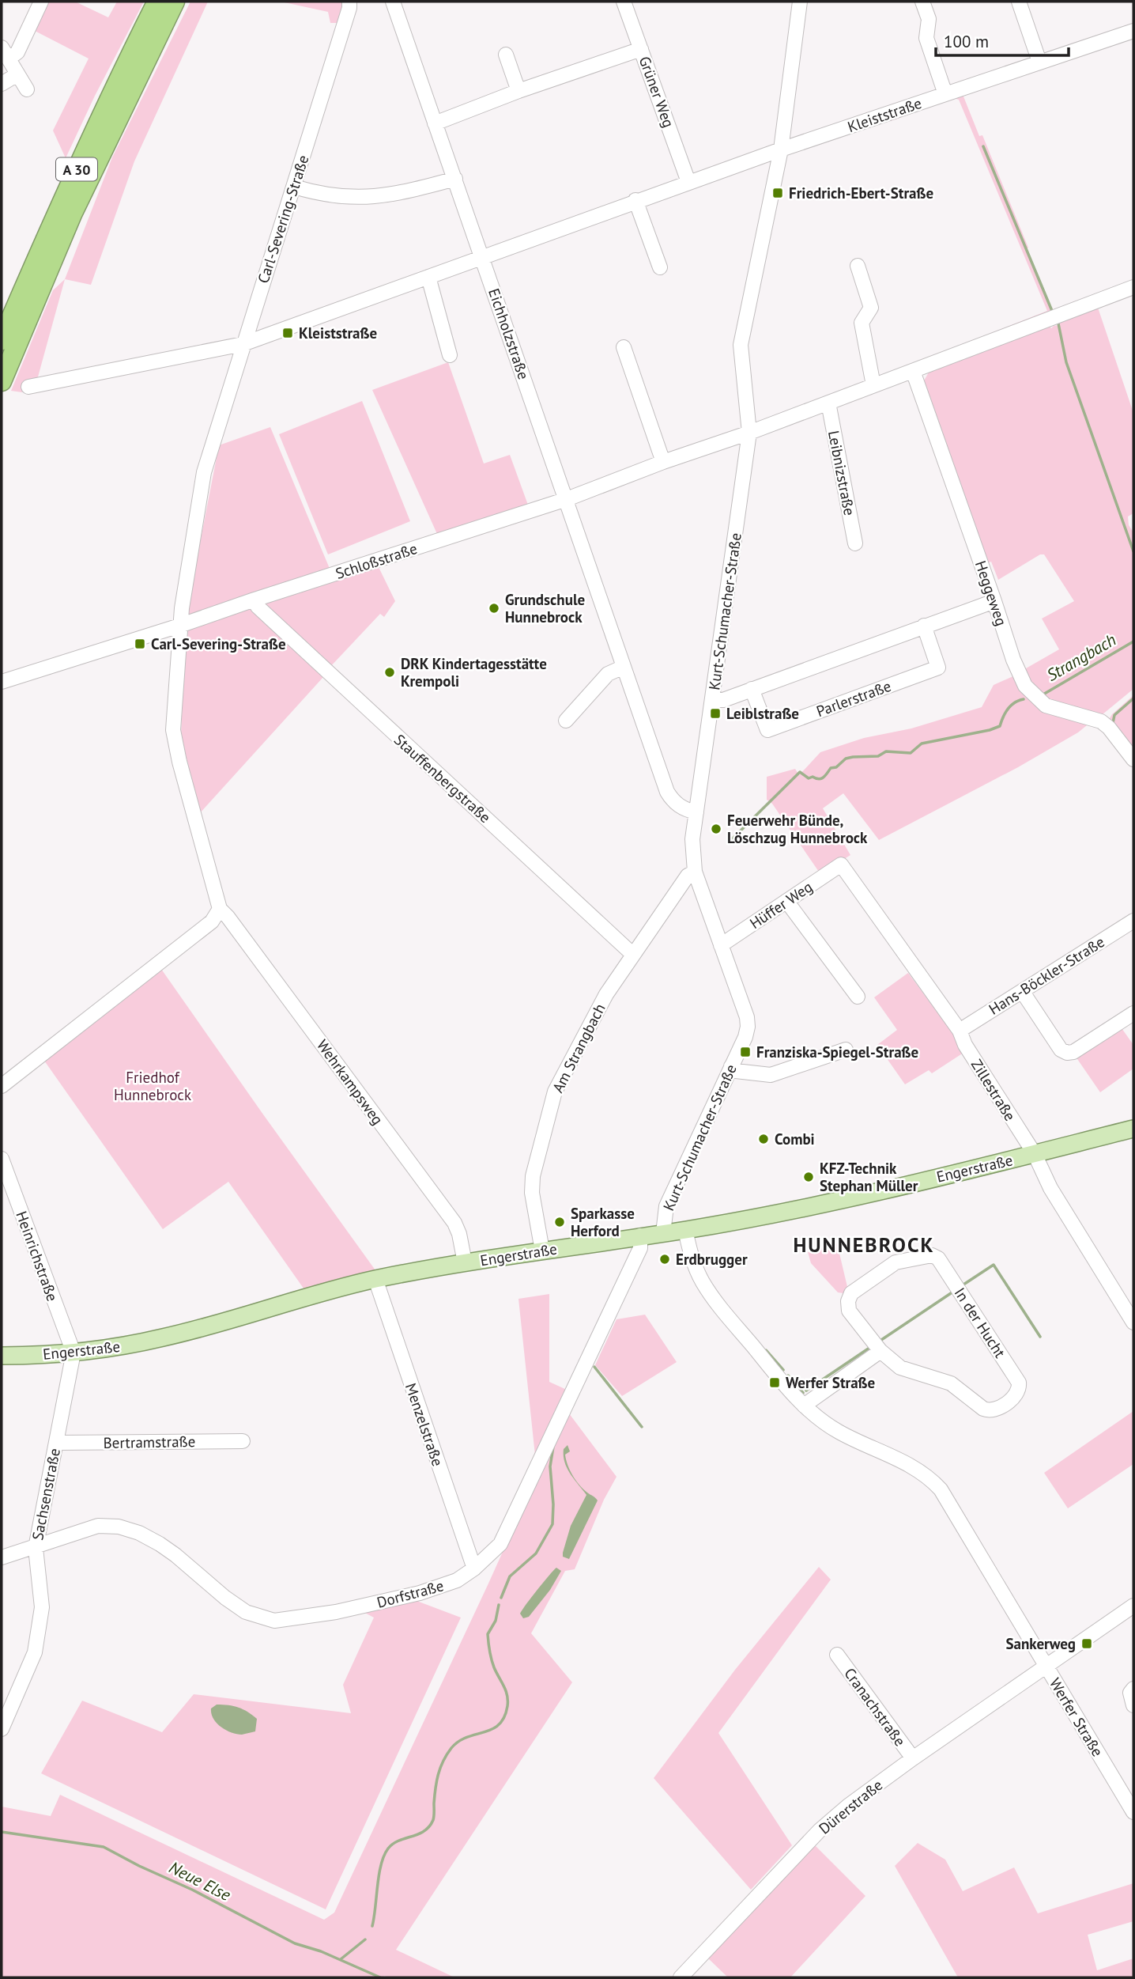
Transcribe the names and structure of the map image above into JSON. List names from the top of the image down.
{
  "streets": {
    "highway": ["A 30"],
    "main road": ["Engerstraße"],
    "street": [
      "Grüner Weg",
      "Kleiststraße",
      "Carl-Severing-Straße",
      "Eichholzstraße",
      "Leibnizstraße",
      "Schloßstraße",
      "Heggeweg",
      "Kurt-Schumacher-Straße",
      "Parlerstraße",
      "Stauffenbergstraße",
      "Hüffer Weg",
      "Hans-Böckler-Straße",
      "Am Strangbach",
      "Wehrkampsweg",
      "Zillestraße",
      "Heinrichstraße",
      "In der Hucht",
      "Menzelstraße",
      "Bertramstraße",
      "Sachsenstraße",
      "Dorfstraße",
      "Cranachstraße",
      "Werfer Straße",
      "Dürerstraße"
    ]
  },
  "crossings": [
    ["Grüner Weg", "Kleiststraße"],
    ["Kleiststraße", "Carl-Severing-Straße"],
    ["Kleiststraße", "Eichholzstraße"],
    ["Kleiststraße", "Kurt-Schumacher-Straße"],
    ["Carl-Severing-Straße", "Schloßstraße"],
    ["Carl-Severing-Straße", "Wehrkampsweg"],
    ["Eichholzstraße", "Schloßstraße"],
    ["Eichholzstraße", "Kurt-Schumacher-Straße"],
    ["Schloßstraße", "Kurt-Schumacher-Straße"],
    ["Schloßstraße", "Stauffenbergstraße"],
    ["Kurt-Schumacher-Straße", "Hüffer Weg"],
    ["Kurt-Schumacher-Straße", "Am Strangbach"],
    ["Kurt-Schumacher-Straße", "Engerstraße"],
    ["Stauffenbergstraße", "Am Strangbach"],
    ["Hüffer Weg", "Zillestraße"],
    ["Hans-Böckler-Straße", "Zillestraße"],
    ["Am Strangbach", "Engerstraße"],
    ["Wehrkampsweg", "Engerstraße"],
    ["Zillestraße", "Engerstraße"],
    ["Engerstraße", "Heinrichstraße"],
    ["Engerstraße", "Menzelstraße"],
    ["Engerstraße", "Sachsenstraße"],
    ["Engerstraße", "Dorfstraße"],
    ["Engerstraße", "Werfer Straße"],
    ["Heinrichstraße", "Sachsenstraße"],
    ["Menzelstraße", "Dorfstraße"],
    ["Bertramstraße", "Sachsenstraße"],
    ["Sachsenstraße", "Dorfstraße"],
    ["Cranachstraße", "Dürerstraße"],
    ["Werfer Straße", "Dürerstraße"]
  ],
  "districts": ["HUNNEBROCK"],
  "water": ["Strangbach", "Neue Else"],
  "parks": ["Friedhof Hunnebrock"],
  "places": {
    "transit": [
      "Friedrich-Ebert-Straße",
      "Kleiststraße",
      "Carl-Severing-Straße",
      "Leiblstraße",
      "Franziska-Spiegel-Straße",
      "Werfer Straße",
      "Sankerweg"
    ],
    "other": [
      "Grundschule Hunnebrock",
      "DRK Kindertagesstätte Krempoli",
      "Feuerwehr Bünde, Löschzug Hunnebrock",
      "Combi",
      "KFZ-Technik Stephan Müller",
      "Sparkasse Herford",
      "Erdbrugger"
    ]
  },
  "scale_bar": "100 m"
}
